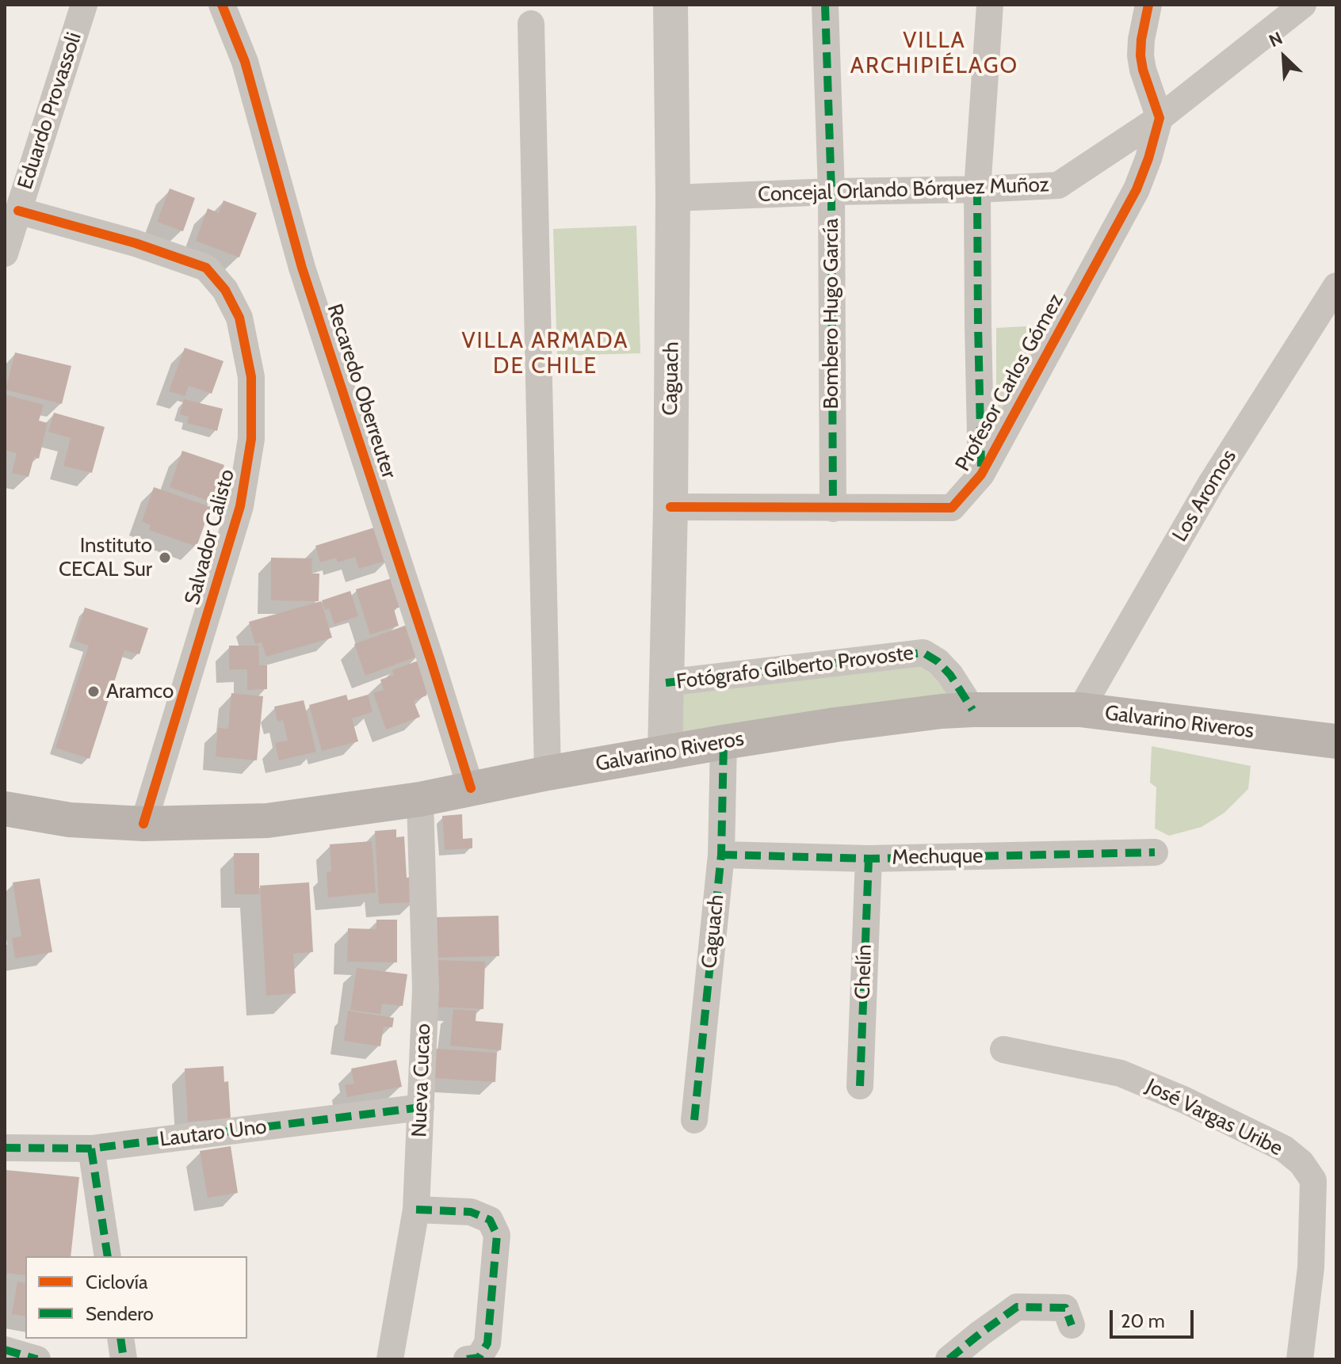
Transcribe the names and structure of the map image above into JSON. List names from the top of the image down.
{
  "streets": {
    "main road": ["Galvarino Riveros"],
    "street": [
      "Eduardo Provassoli",
      "Concejal Orlando Bórquez Muñoz",
      "Bombero Hugo García",
      "Caguach",
      "Profesor Carlos Gómez",
      "Recaredo Oberreuter",
      "Los Aromos",
      "Salvador Calisto",
      "Fotógrafo Gilberto Provoste",
      "Mechuque",
      "Chelín",
      "Nueva Cucao",
      "José Vargas Uribe",
      "Lautaro Uno"
    ]
  },
  "crossings": [
    ["Eduardo Provassoli", "Salvador Calisto"],
    ["Concejal Orlando Bórquez Muñoz", "Bombero Hugo García"],
    ["Concejal Orlando Bórquez Muñoz", "Caguach"],
    ["Concejal Orlando Bórquez Muñoz", "Profesor Carlos Gómez"],
    ["Bombero Hugo García", "Profesor Carlos Gómez"],
    ["Caguach", "Profesor Carlos Gómez"],
    ["Caguach", "Fotógrafo Gilberto Provoste"],
    ["Caguach", "Galvarino Riveros"],
    ["Caguach", "Mechuque"],
    ["Recaredo Oberreuter", "Galvarino Riveros"],
    ["Los Aromos", "Galvarino Riveros"],
    ["Salvador Calisto", "Galvarino Riveros"],
    ["Fotógrafo Gilberto Provoste", "Galvarino Riveros"],
    ["Galvarino Riveros", "Nueva Cucao"],
    ["Mechuque", "Chelín"],
    ["Nueva Cucao", "Lautaro Uno"]
  ],
  "districts": ["VILLA ARCHIPIÉLAGO", "VILLA ARMADA DE CHILE"],
  "places": ["Instituto CECAL Sur", "Aramco"],
  "legend": ["Ciclovía", "Sendero"],
  "scale_bar": "20 m",
  "north": "top left"
}
